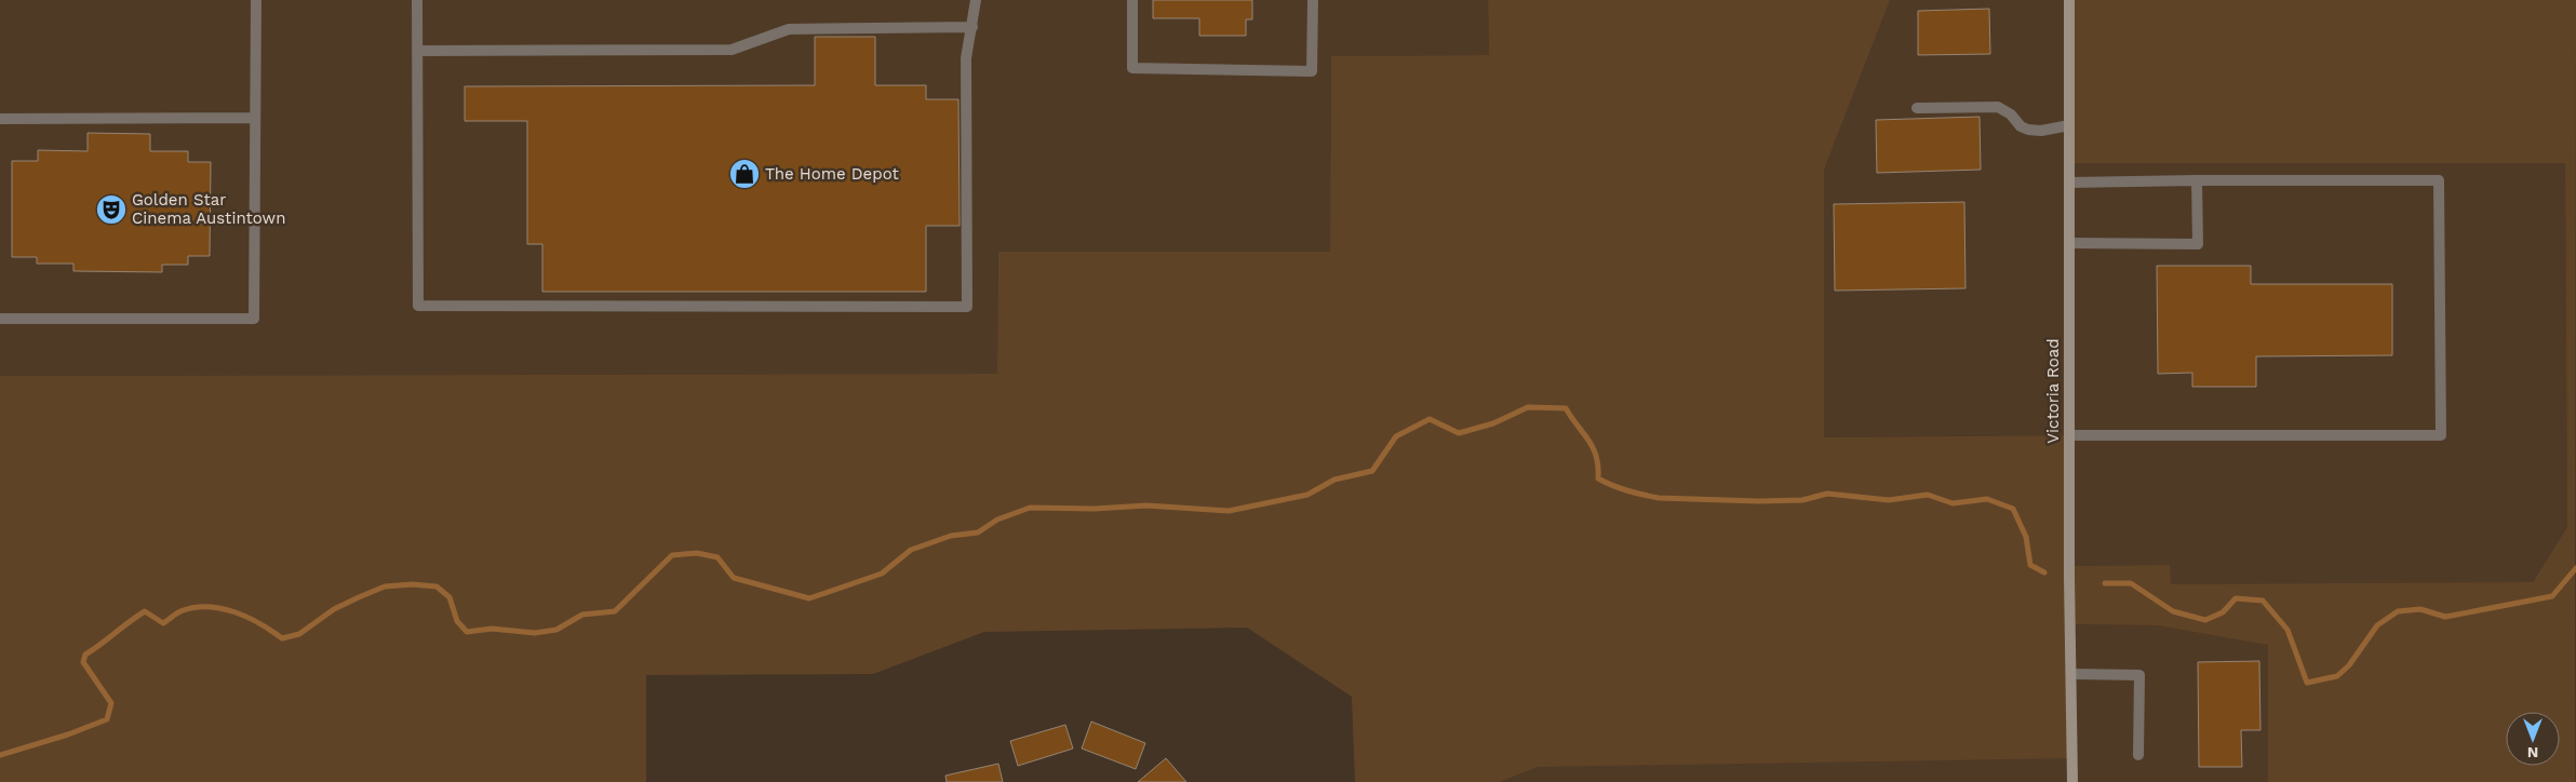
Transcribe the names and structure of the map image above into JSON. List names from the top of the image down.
{
  "streets": {
    "street": ["Victoria Road"]
  },
  "places": {
    "shop": ["The Home Depot"],
    "theatre": ["Golden Star Cinema Austintown"]
  },
  "north": "bottom"
}
